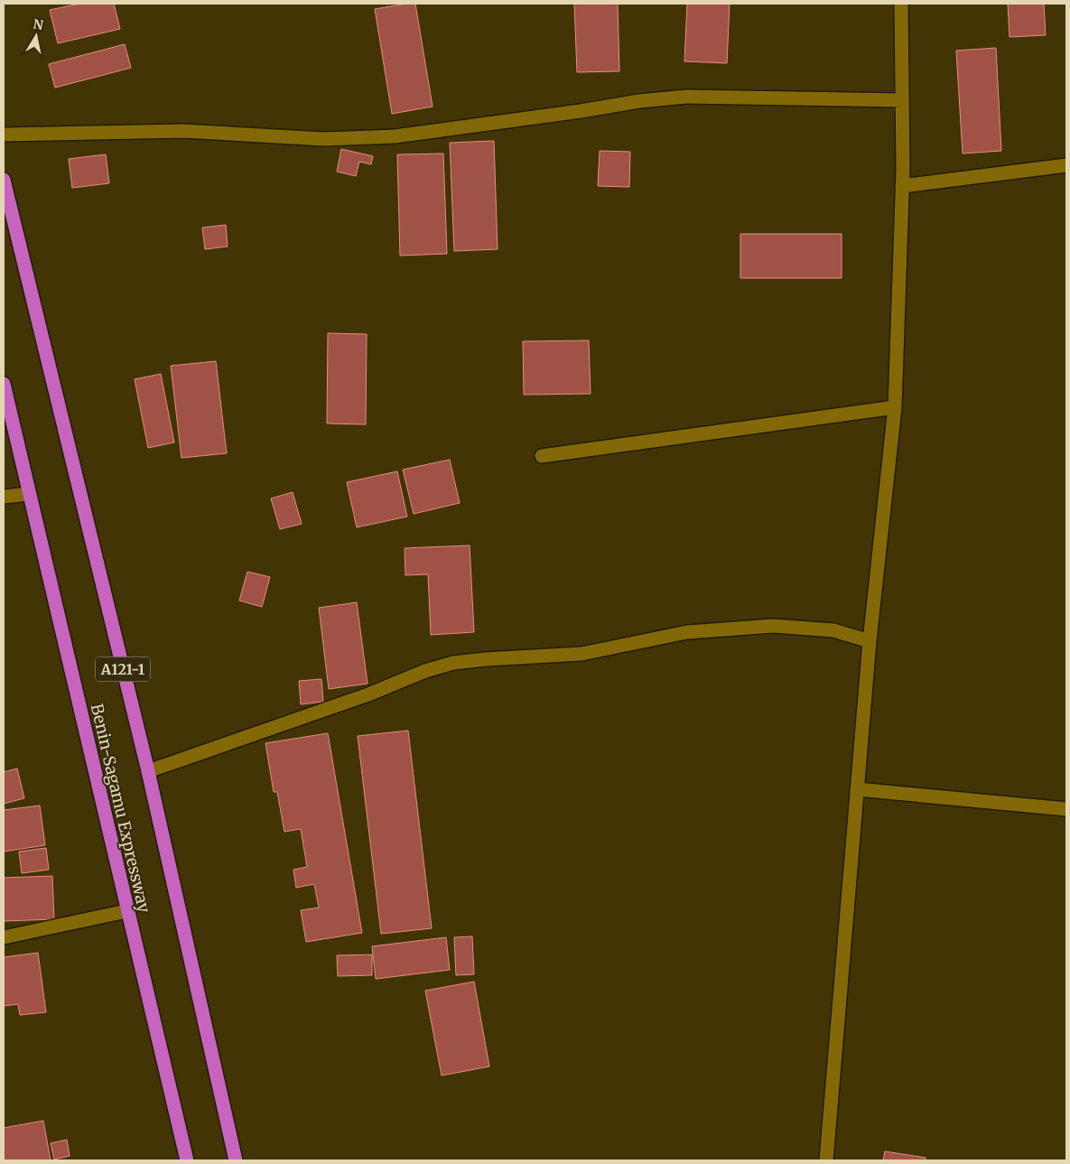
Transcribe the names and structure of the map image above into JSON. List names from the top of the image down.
{
  "streets": {
    "highway": ["A121-1", "Benin-Sagamu Expressway"]
  },
  "north": "top"
}
